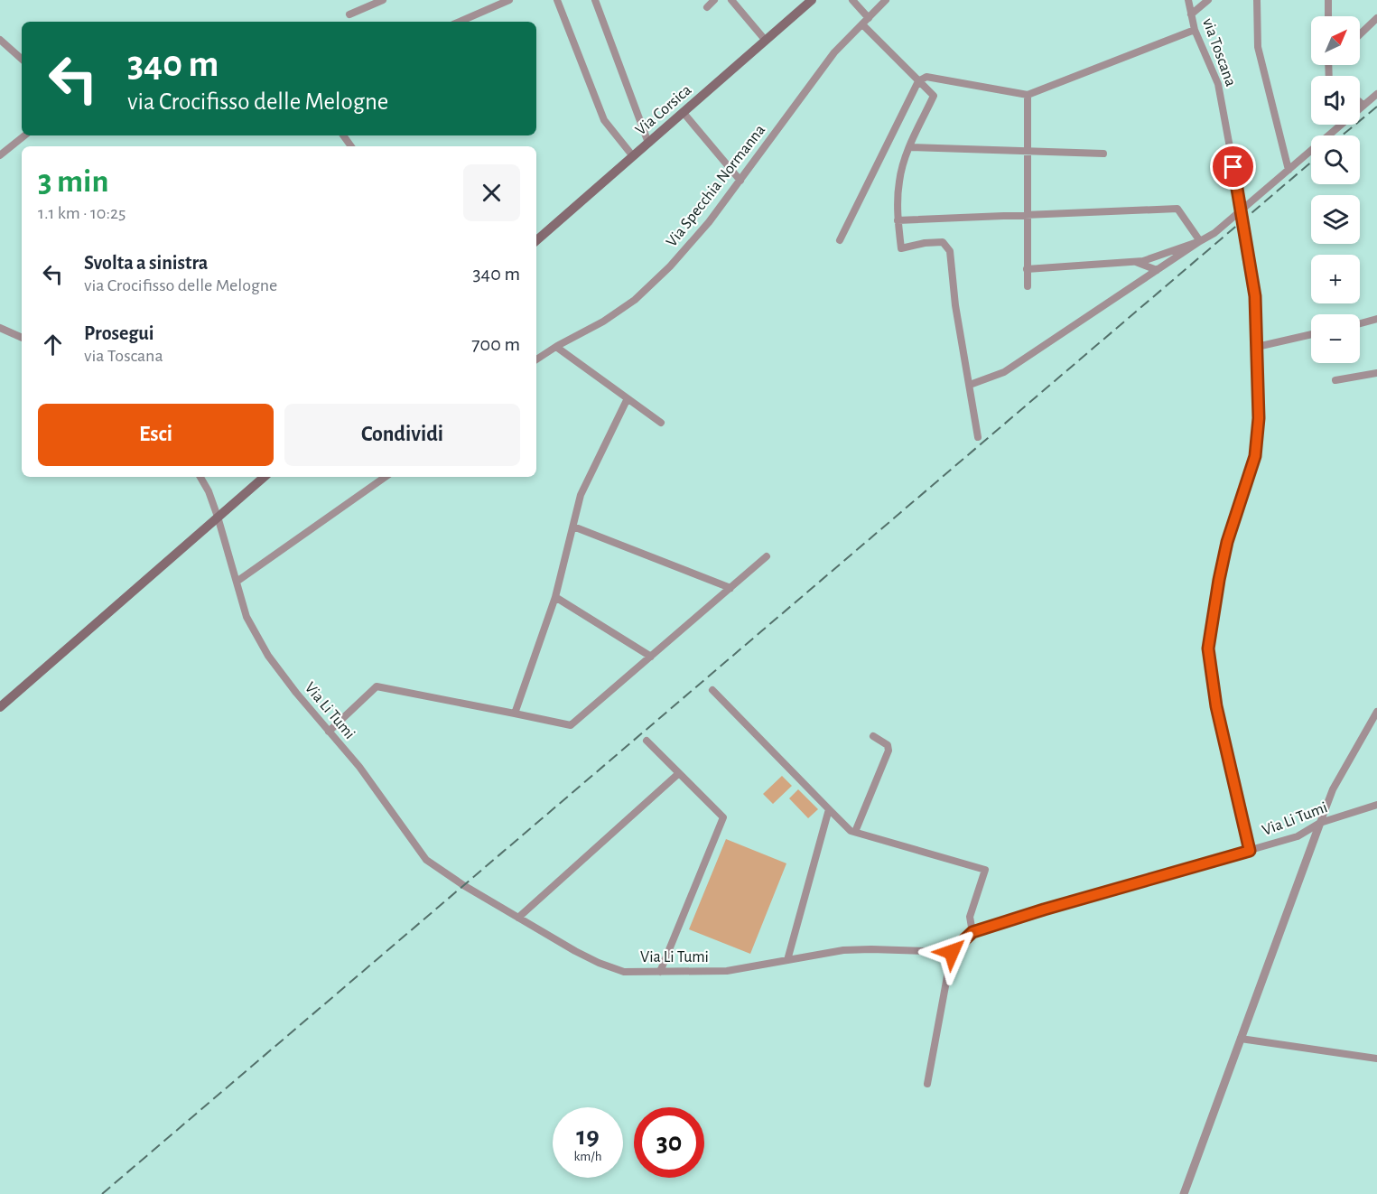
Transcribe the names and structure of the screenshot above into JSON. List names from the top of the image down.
{
  "streets": {
    "main road": ["Via Corsica"],
    "street": ["via Toscana", "Via Specchia Normanna", "Via Li Tumi"]
  },
  "crossings": [
    ["via Toscana", "Via Li Tumi"]
  ],
  "north": "top right",
  "page": {
    "map_buttons": ["+", "−"],
    "turn": ["340 m", "via Crocifisso delle Melogne"],
    "heading": ["3 min", "1.1 km · 10:25"],
    "list": [
      {
        "name": "Svolta a sinistra",
        "note": "via Crocifisso delle Melogne",
        "value": "340 m"
      },
      {
        "name": "Prosegui",
        "note": "via Toscana",
        "value": "700 m"
      }
    ],
    "buttons": ["Esci", "Condividi"],
    "speed": "19 km/h",
    "limit": "30"
  }
}
